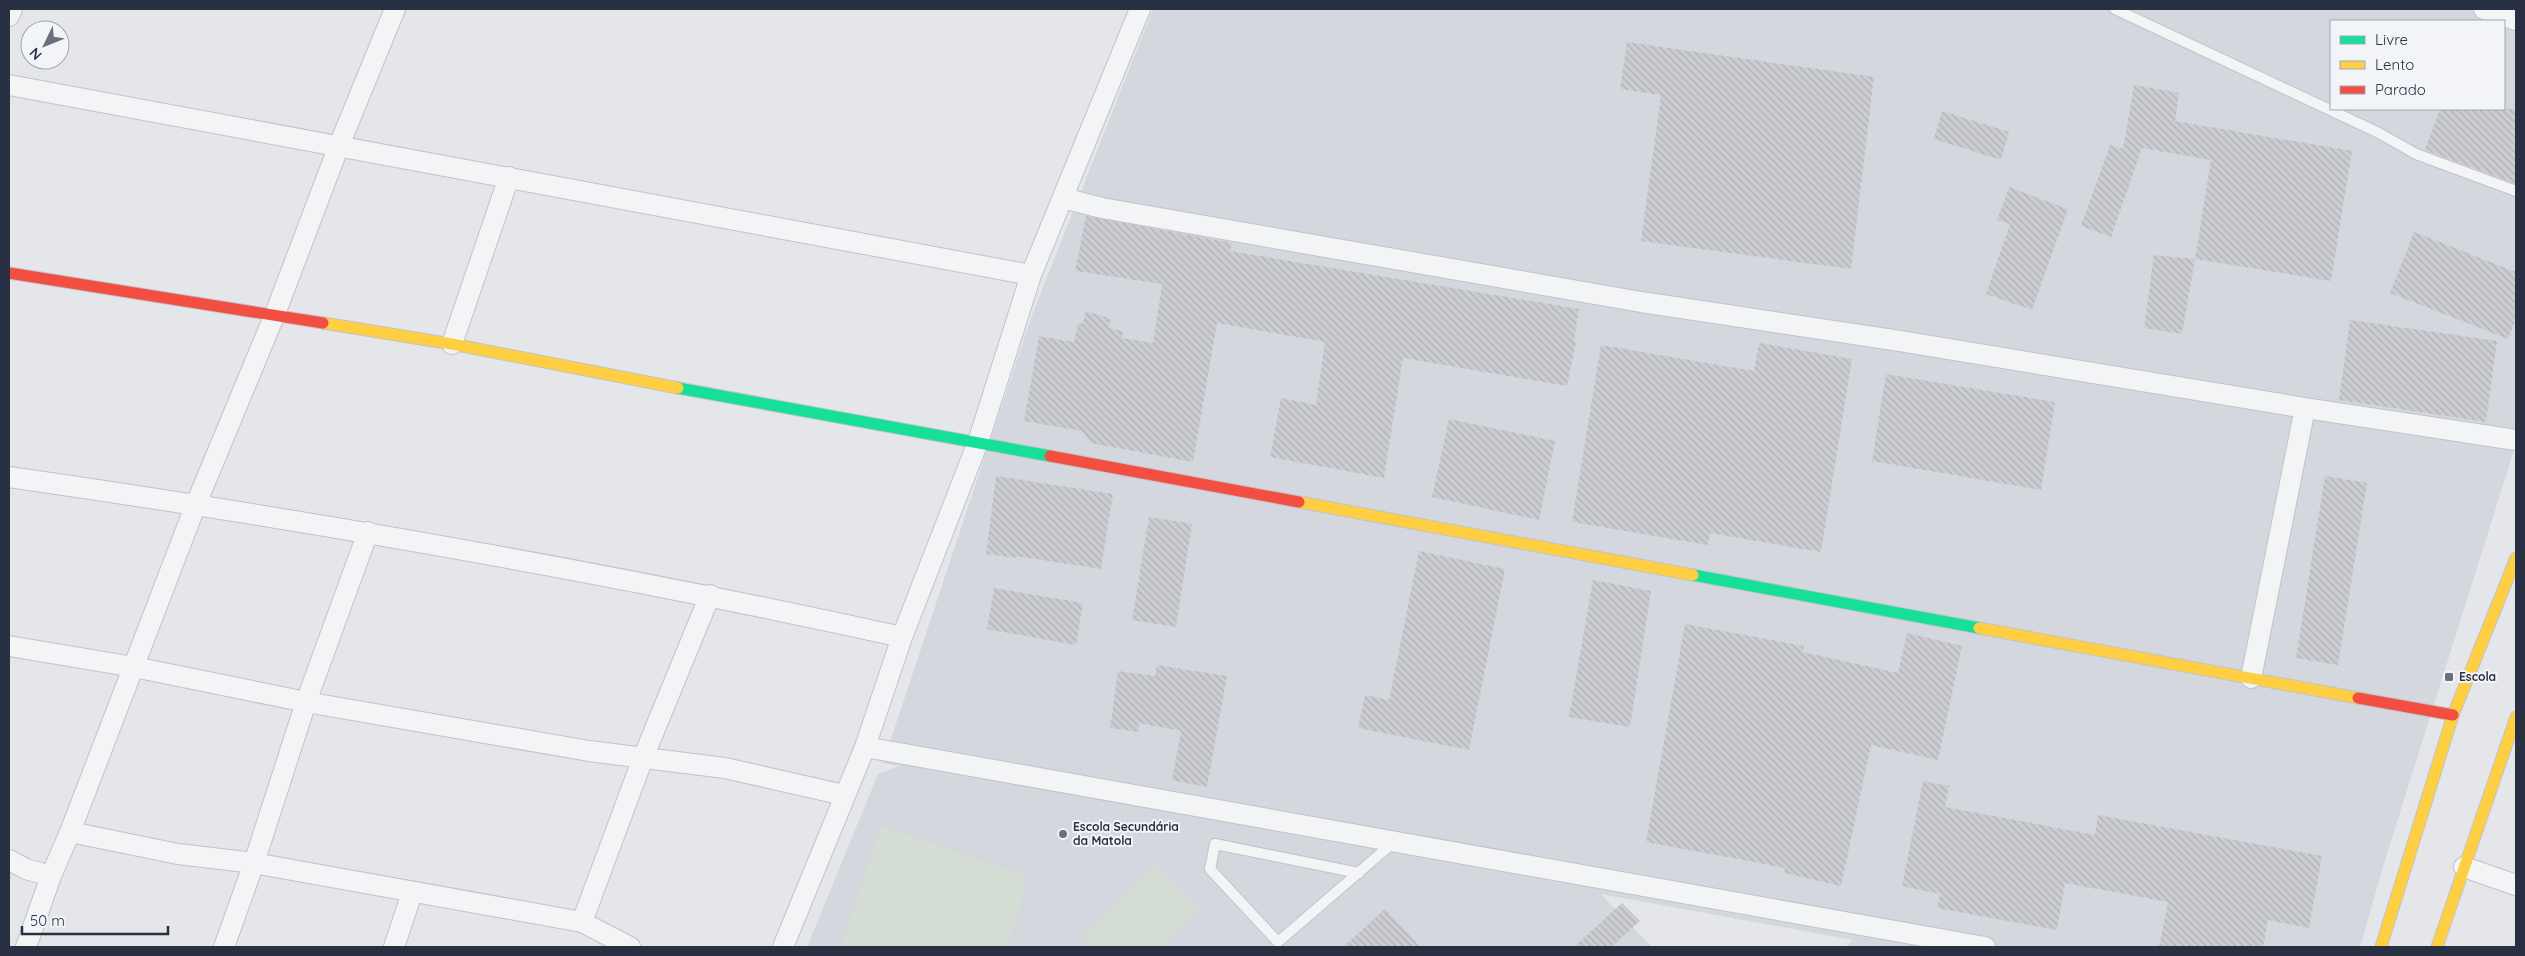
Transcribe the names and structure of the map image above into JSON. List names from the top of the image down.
{
  "places": {
    "transit": ["Escola"],
    "other": ["Escola Secundária da Matola"]
  },
  "legend": ["Livre", "Lento", "Parado"],
  "scale_bar": "50 m",
  "north": "bottom left"
}
